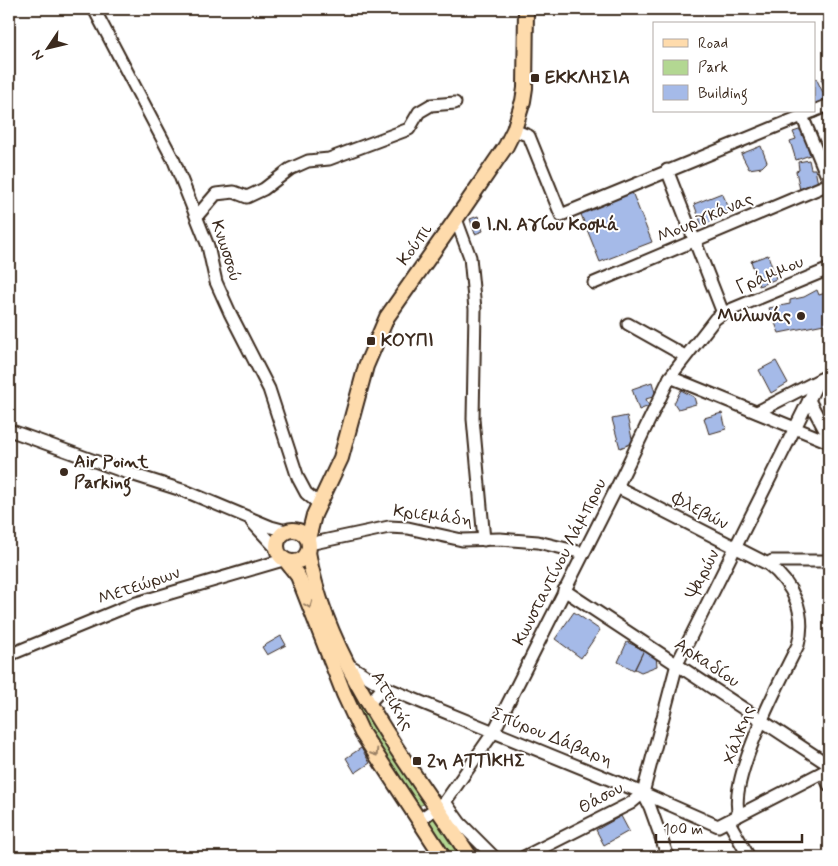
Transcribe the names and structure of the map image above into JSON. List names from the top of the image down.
{
  "streets": {
    "main road": ["Κούπι", "Αττικής"],
    "street": [
      "Μουργκάνας",
      "Κνωσσού",
      "Γράμμου",
      "Φλεβών",
      "Κριεμάδη",
      "Κωνσταντίνου Λάμπρου",
      "Ψαρών",
      "Μετεώρων",
      "Αρκαδίου",
      "Χάλκης",
      "Σπύρου Δάβαρη",
      "Θάσου"
    ]
  },
  "crossings": [
    ["Κούπι", "Κνωσσού"],
    ["Γράμμου", "Κωνσταντίνου Λάμπρου"],
    ["Φλεβών", "Κωνσταντίνου Λάμπρου"],
    ["Φλεβών", "Ψαρών"],
    ["Φλεβών", "Χάλκης"],
    ["Κριεμάδη", "Κωνσταντίνου Λάμπρου"],
    ["Κριεμάδη", "Μετεώρων"],
    ["Κριεμάδη", "Αττικής"],
    ["Κωνσταντίνου Λάμπρου", "Αρκαδίου"],
    ["Κωνσταντίνου Λάμπρου", "Αττικής"],
    ["Κωνσταντίνου Λάμπρου", "Σπύρου Δάβαρη"],
    ["Ψαρών", "Αρκαδίου"],
    ["Ψαρών", "Σπύρου Δάβαρη"],
    ["Ψαρών", "Θάσου"],
    ["Μετεώρων", "Αττικής"],
    ["Αρκαδίου", "Χάλκης"],
    ["Αττικής", "Σπύρου Δάβαρη"],
    ["Χάλκης", "Θάσου"],
    ["Σπύρου Δάβαρη", "Θάσου"]
  ],
  "places": {
    "transit": ["ΕΚΚΛΗΣΙΑ", "ΚΟΥΠΙ", "2η ΑΤΤΙΚΗΣ"],
    "other": ["Ι.Ν. Αγίου Κοσμά", "Μυλωνάς", "Air Point Parking"]
  },
  "legend": ["Road", "Park", "Building"],
  "scale_bar": "100 m",
  "north": "bottom left"
}
